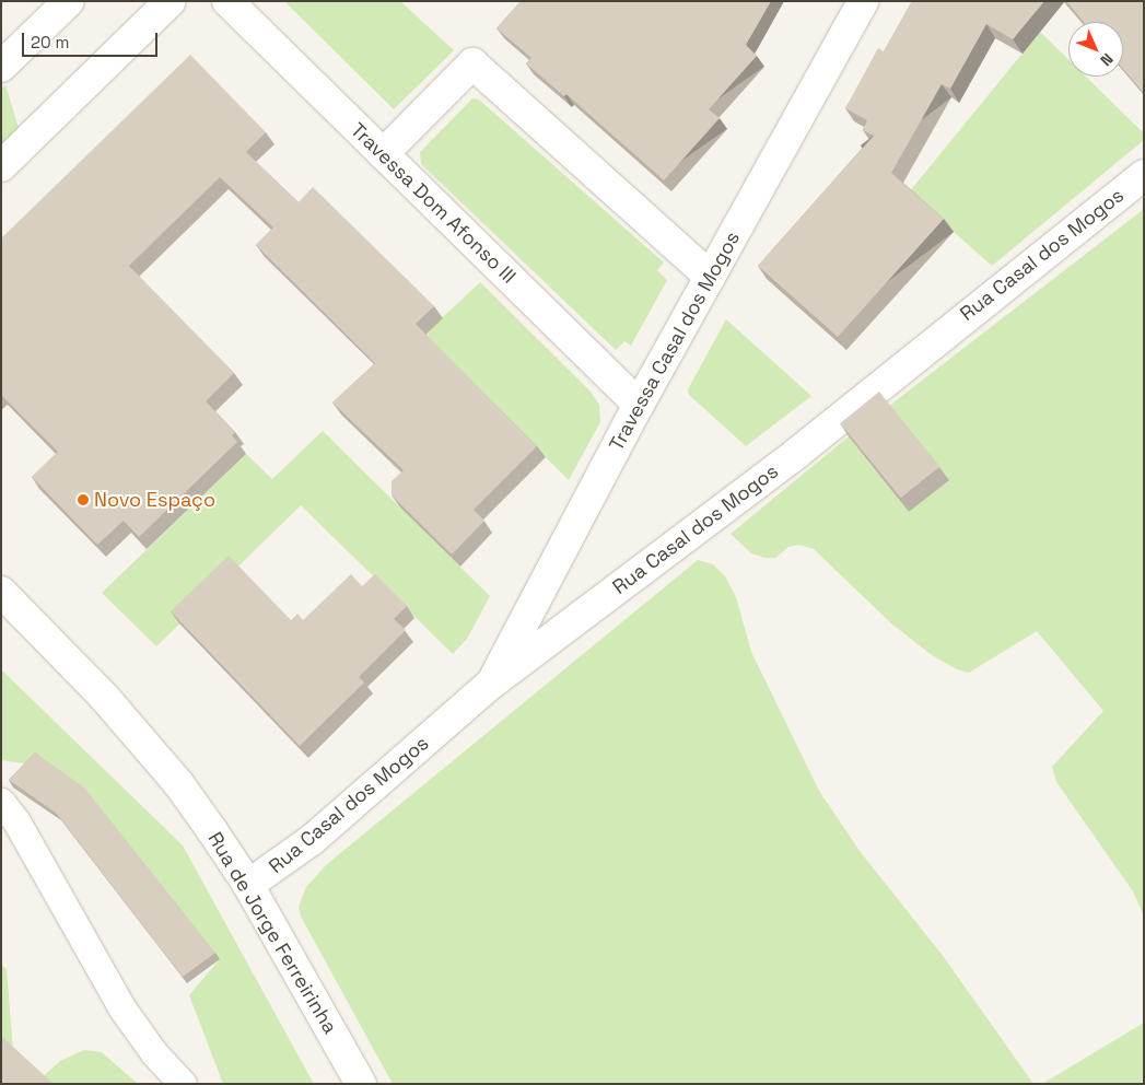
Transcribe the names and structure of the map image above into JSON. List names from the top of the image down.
{
  "streets": {
    "street": [
      "Travessa Dom Afonso III",
      "Rua Casal dos Mogos",
      "Travessa Casal dos Mogos",
      "Rua de Jorge Ferreirinha"
    ]
  },
  "crossings": [
    ["Travessa Dom Afonso III", "Travessa Casal dos Mogos"],
    ["Rua Casal dos Mogos", "Travessa Casal dos Mogos"],
    ["Rua Casal dos Mogos", "Rua de Jorge Ferreirinha"]
  ],
  "places": ["Novo Espaço"],
  "scale_bar": "20 m",
  "north": "bottom right"
}
